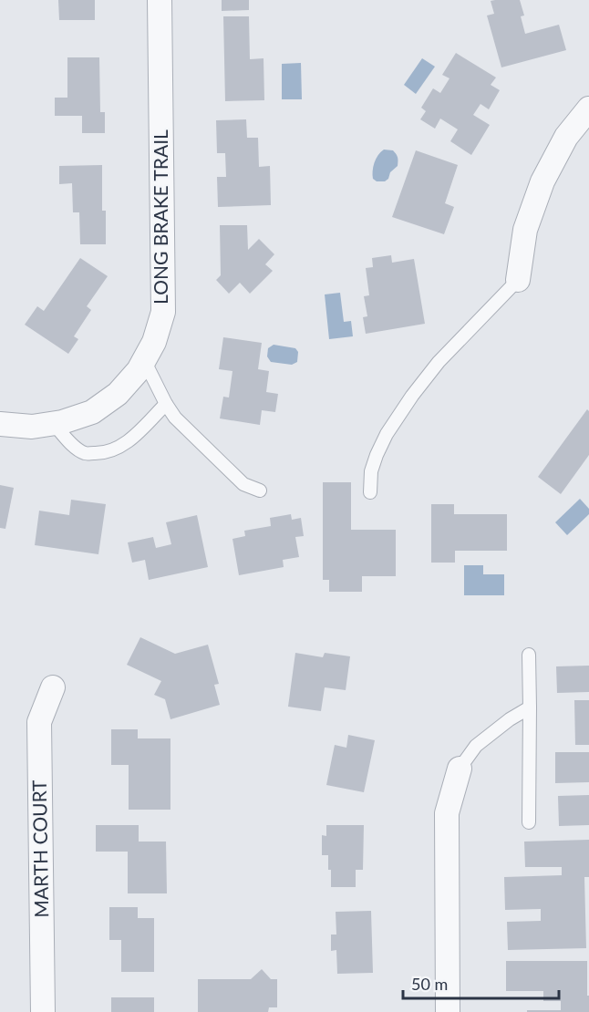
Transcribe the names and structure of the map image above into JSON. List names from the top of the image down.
{
  "streets": {
    "street": ["LONG BRAKE TRAIL", "MARTH COURT"]
  },
  "scale_bar": "50 m"
}
